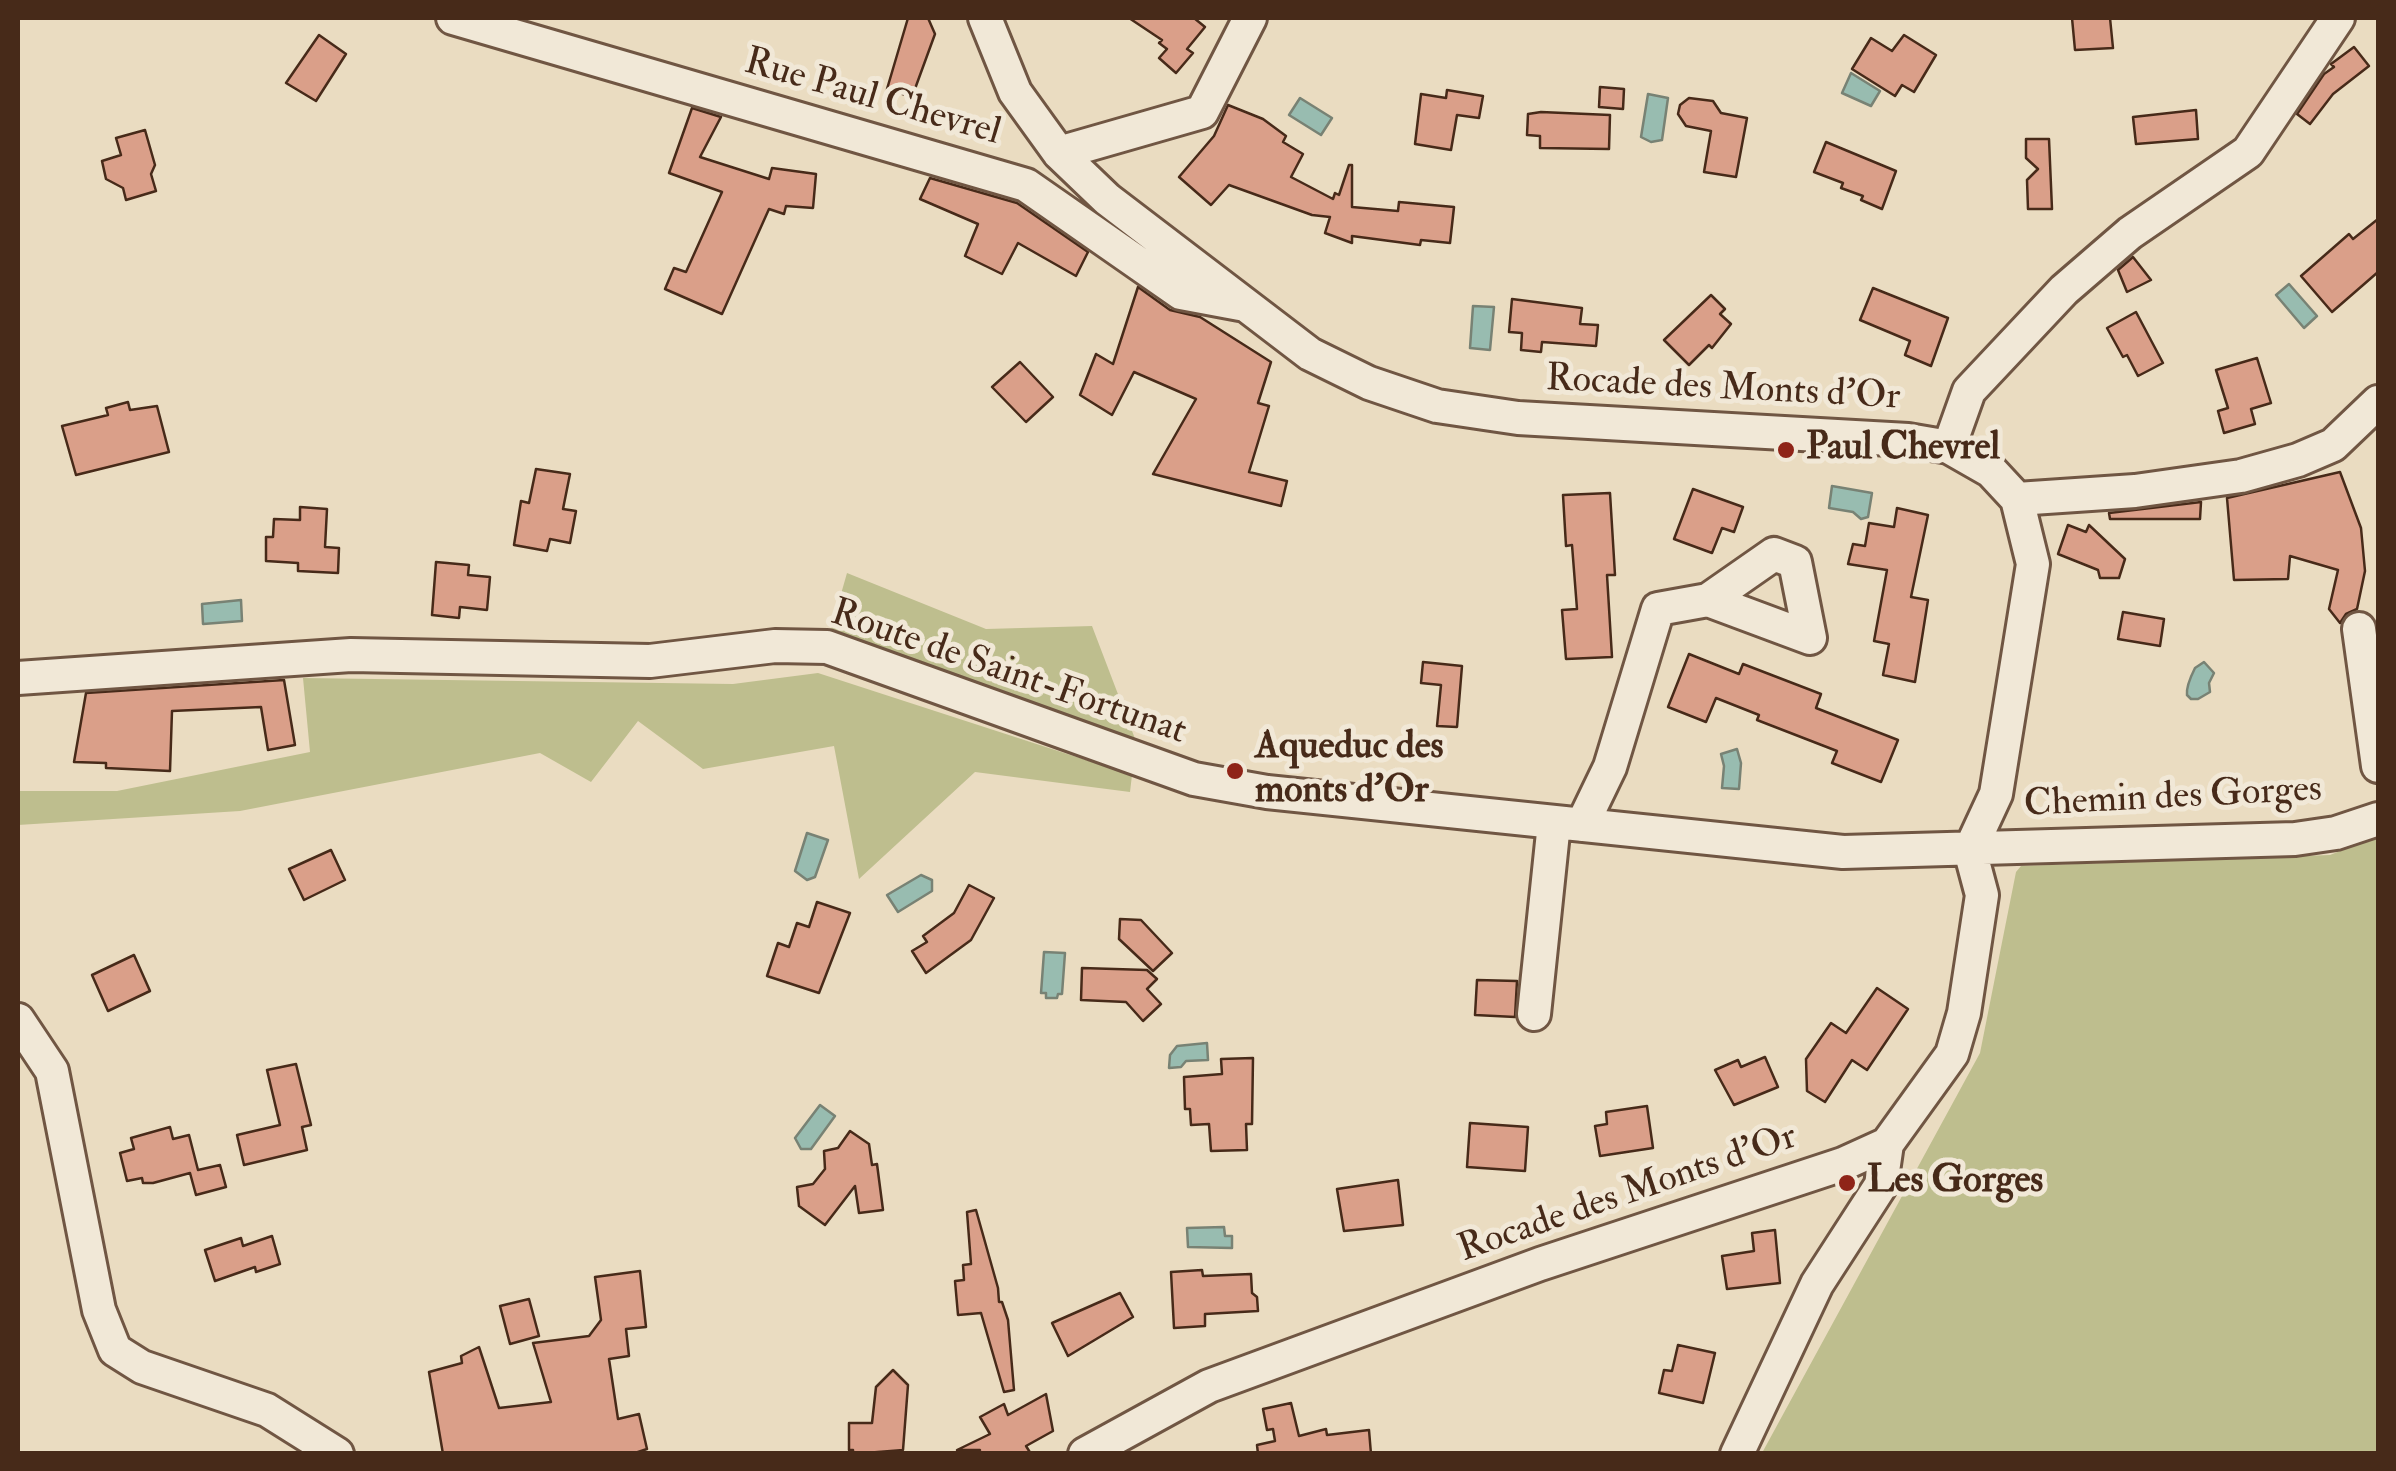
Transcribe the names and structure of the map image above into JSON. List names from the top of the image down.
{
  "streets": {
    "street": [
      "Rue Paul Chevrel",
      "Rocade des Monts d'Or",
      "Route de Saint-Fortunat",
      "Chemin des Gorges"
    ]
  },
  "crossings": [
    ["Rue Paul Chevrel", "Rocade des Monts d'Or"],
    ["Rocade des Monts d'Or", "Route de Saint-Fortunat"],
    ["Rocade des Monts d'Or", "Chemin des Gorges"],
    ["Route de Saint-Fortunat", "Chemin des Gorges"]
  ],
  "places": ["Paul Chevrel", "Aqueduc des monts d'Or", "Les Gorges"]
}
